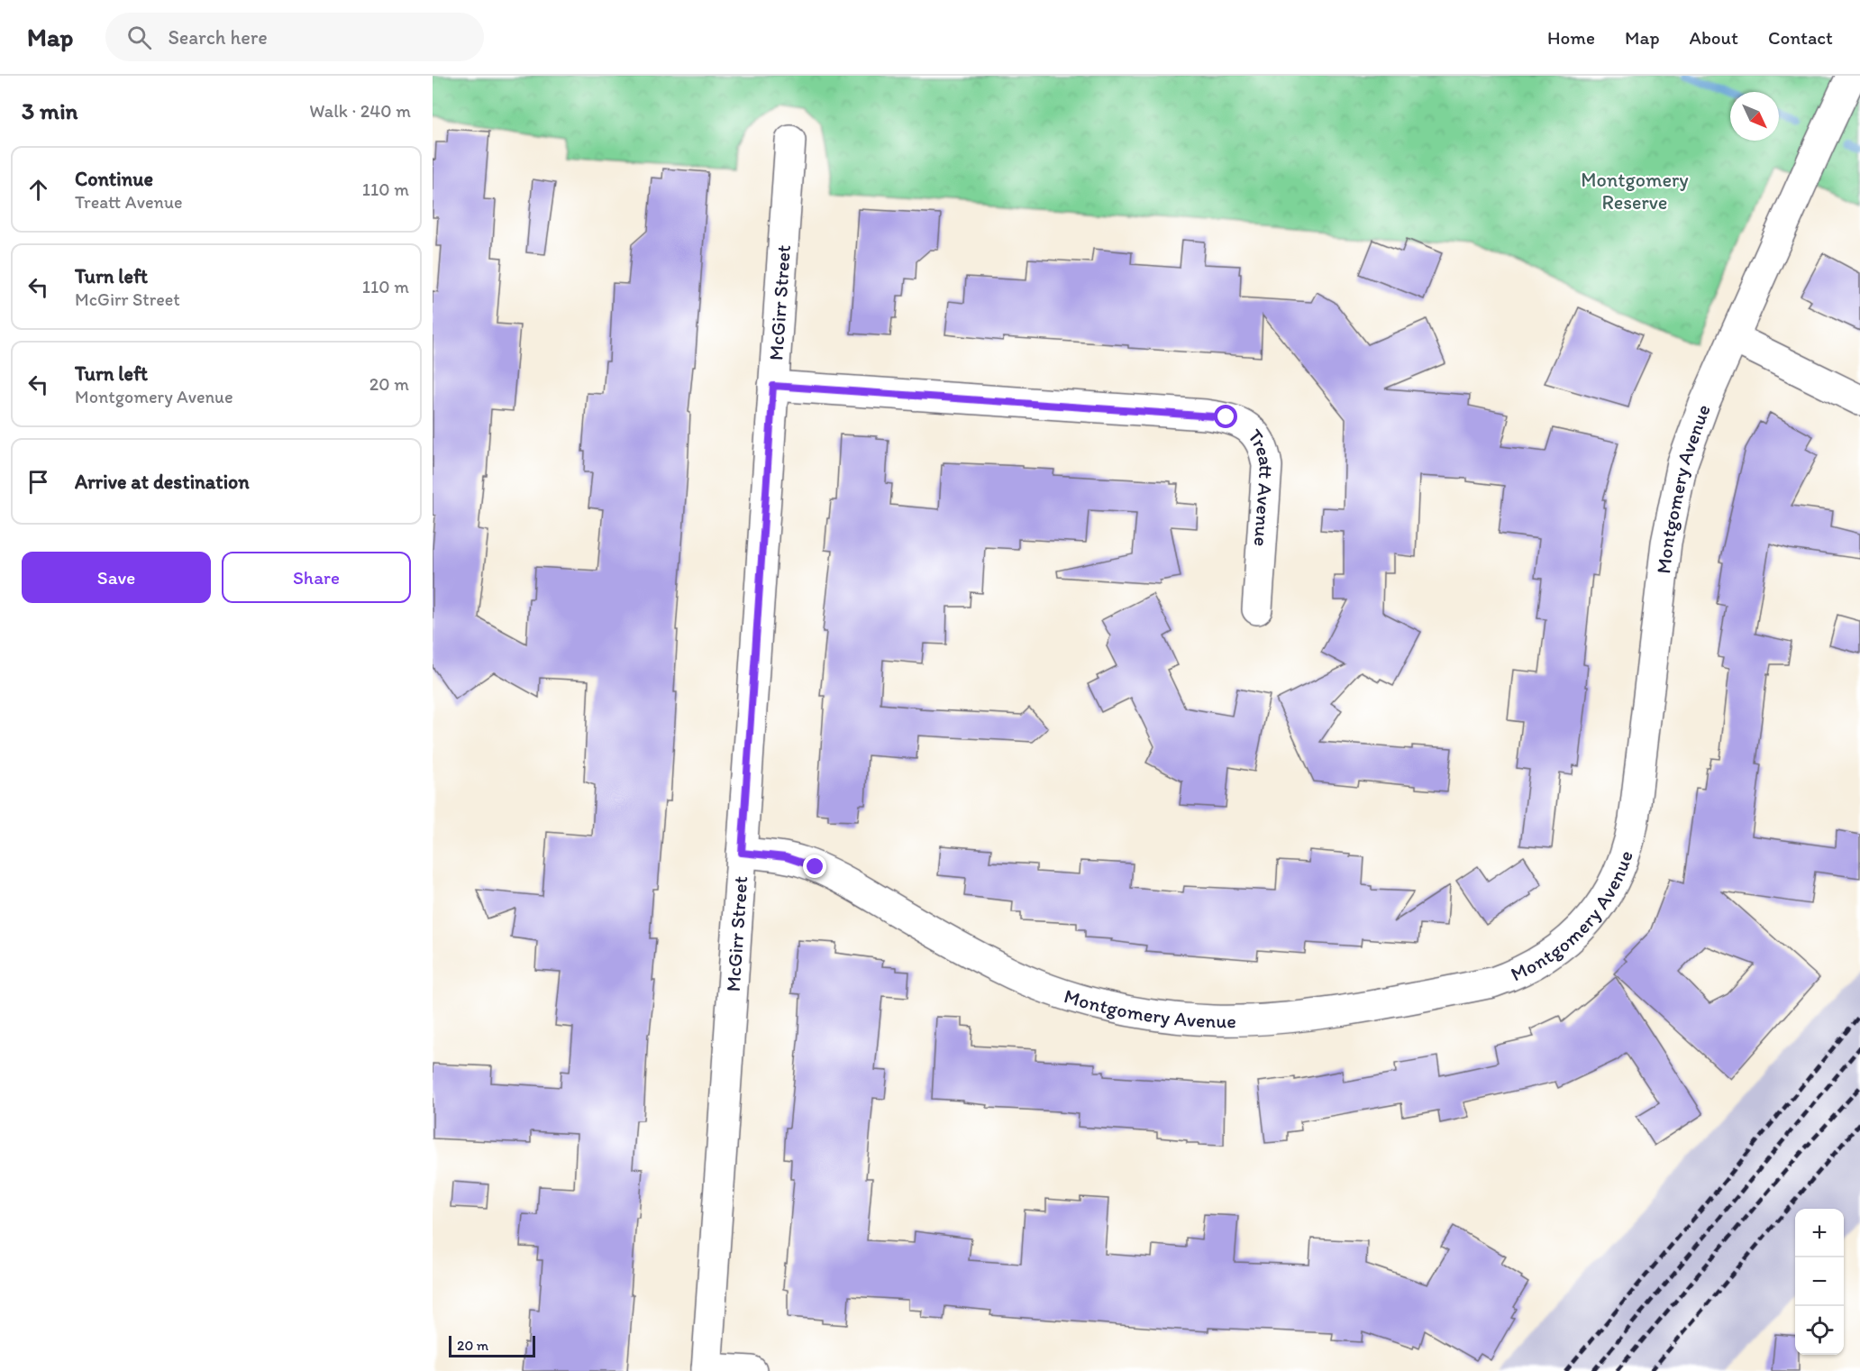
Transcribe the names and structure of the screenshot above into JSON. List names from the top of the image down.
{
  "streets": {
    "street": ["McGirr Street", "Treatt Avenue", "Montgomery Avenue"]
  },
  "crossings": [
    ["McGirr Street", "Treatt Avenue"],
    ["McGirr Street", "Montgomery Avenue"]
  ],
  "parks": ["Montgomery Reserve"],
  "scale_bar": "20 m",
  "north": "bottom right",
  "page": {
    "header": "Map",
    "search": "Search here",
    "nav": [
      "Home",
      "Map",
      "About",
      "Contact"
    ],
    "heading": ["3 min", "Walk · 240 m"],
    "list": [
      ["Continue", "Treatt Avenue", "110 m"],
      ["Turn left", "McGirr Street", "110 m"],
      ["Turn left", "Montgomery Avenue", "20 m"],
      "Arrive at destination"
    ],
    "buttons": ["Save", "Share"],
    "map_buttons": ["+", "−"],
    "scale": "20 m"
  }
}
